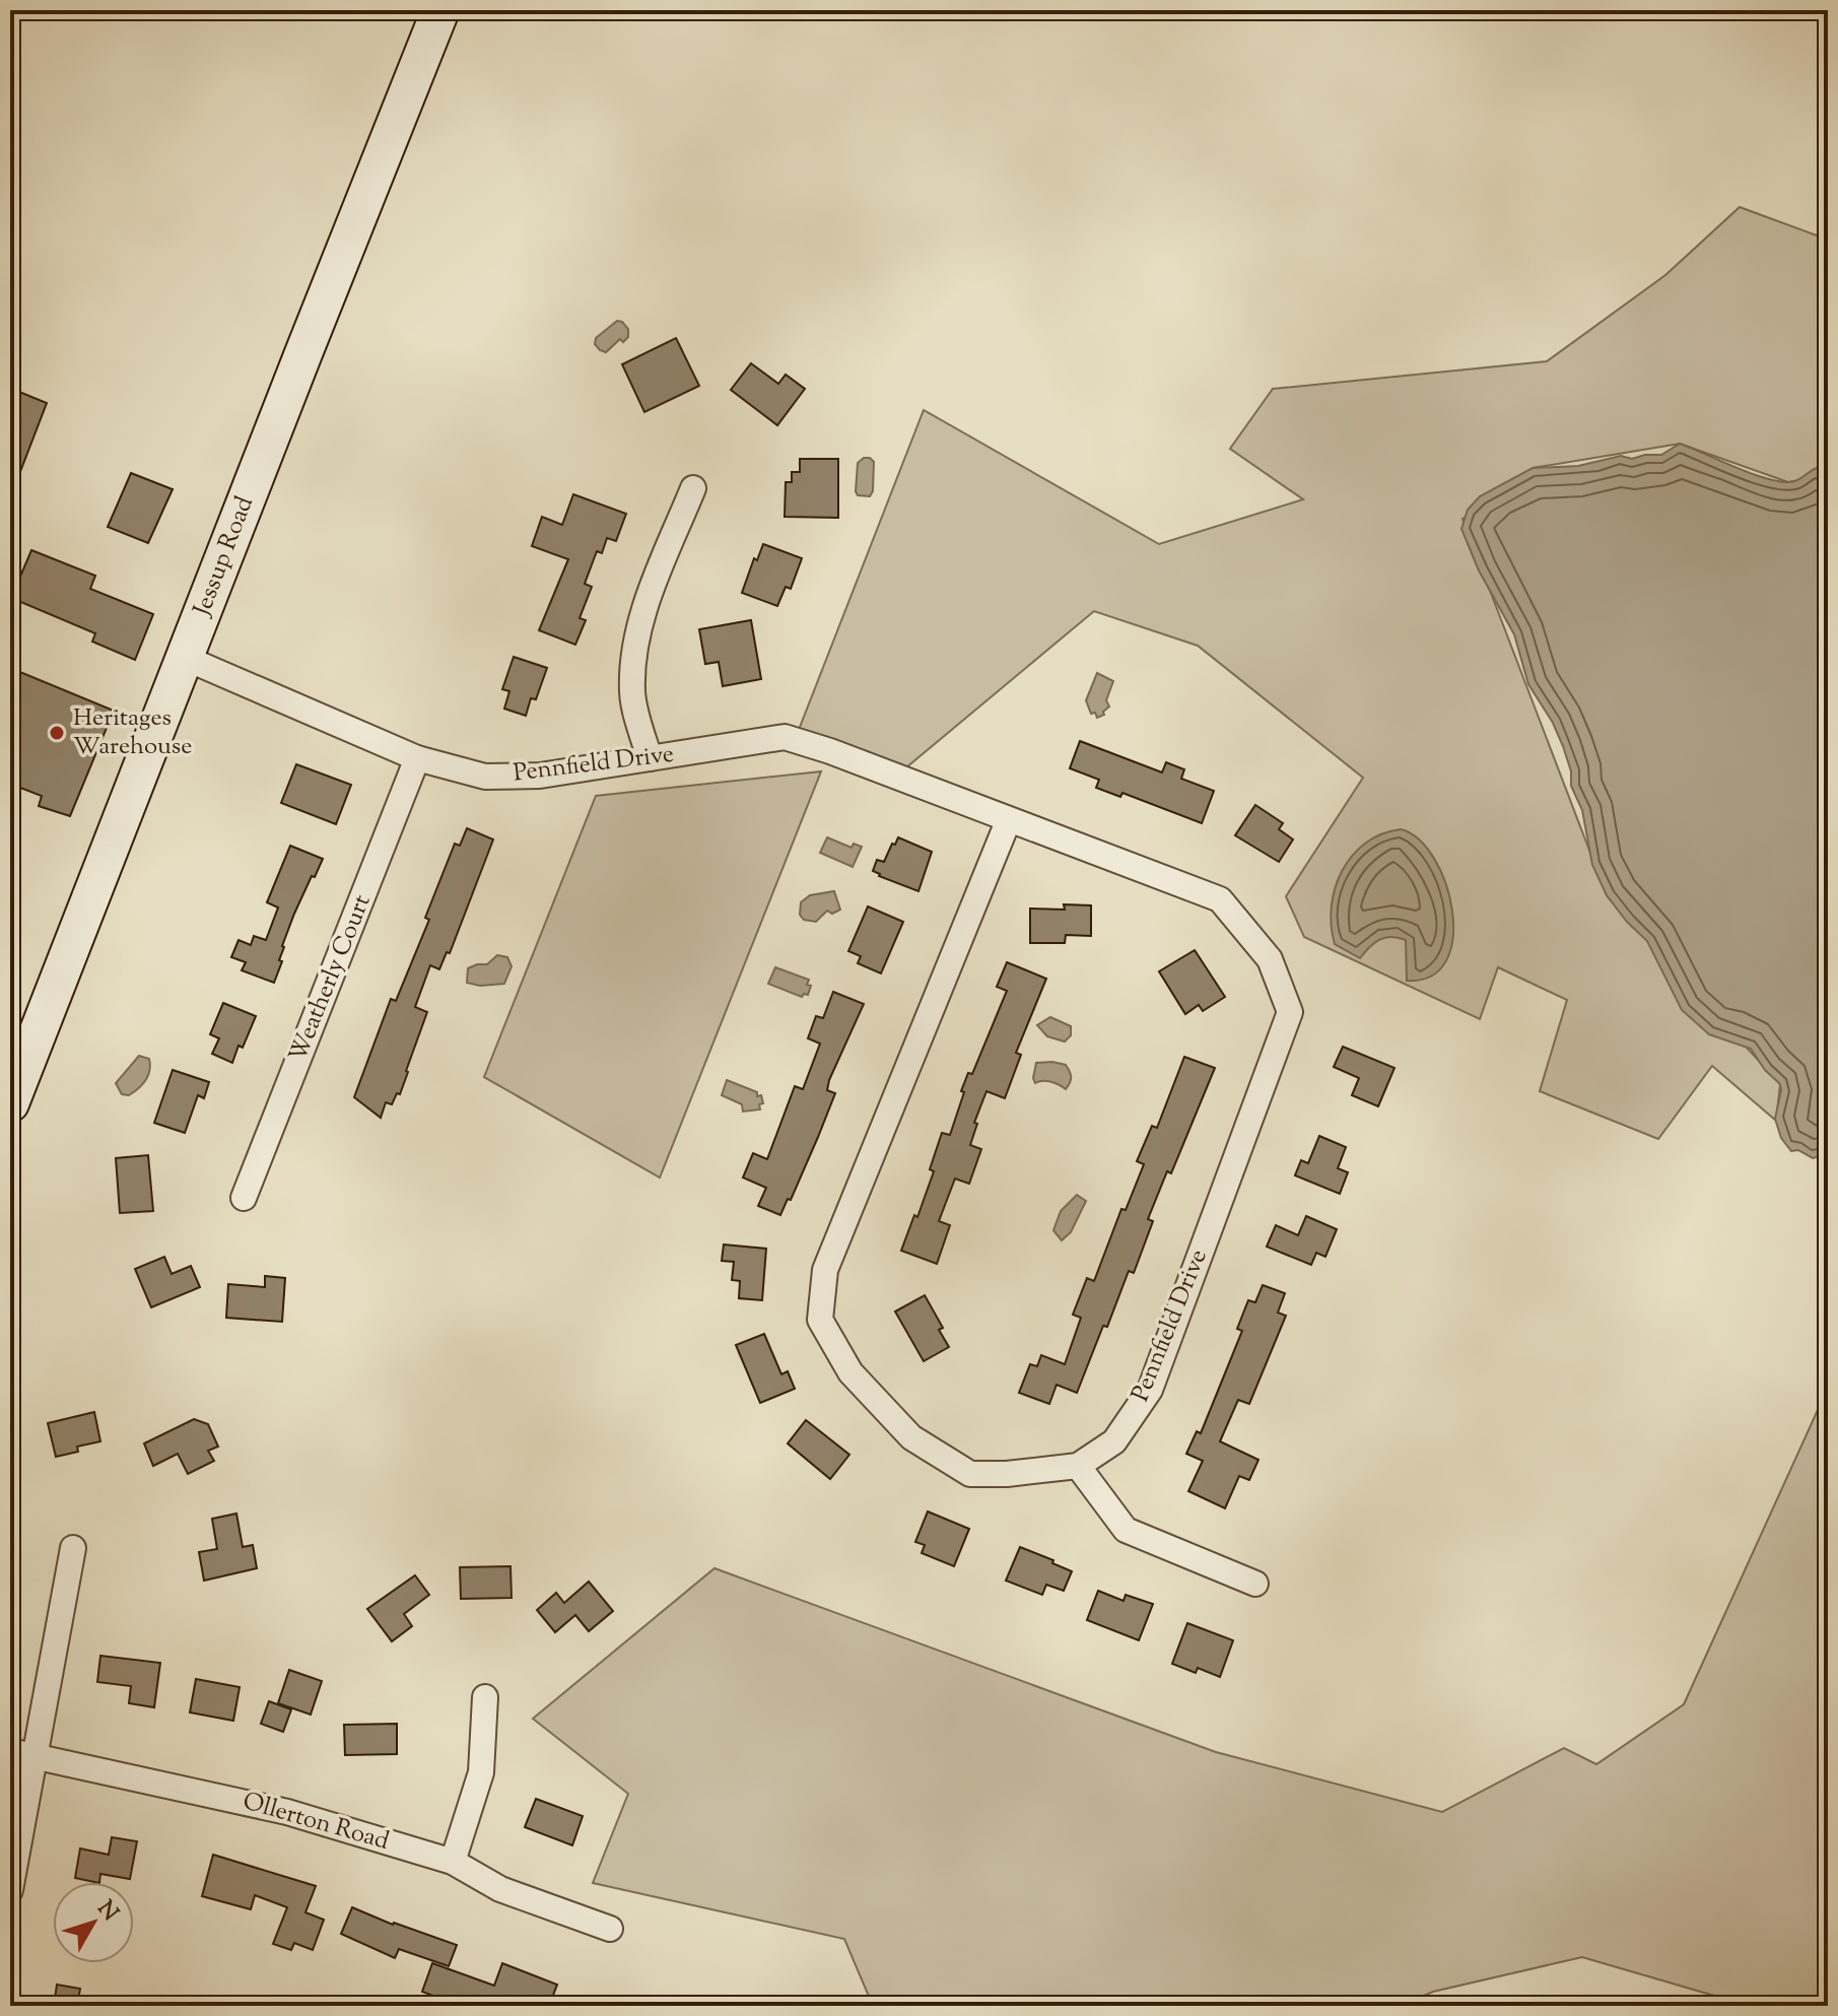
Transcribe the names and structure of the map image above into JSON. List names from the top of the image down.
{
  "streets": {
    "street": [
      "Jessup Road",
      "Pennfield Drive",
      "Weatherly Court",
      "Ollerton Road"
    ]
  },
  "crossings": [
    ["Jessup Road", "Pennfield Drive"],
    ["Pennfield Drive", "Weatherly Court"]
  ],
  "places": ["Heritages Warehouse"],
  "north": "top right"
}
